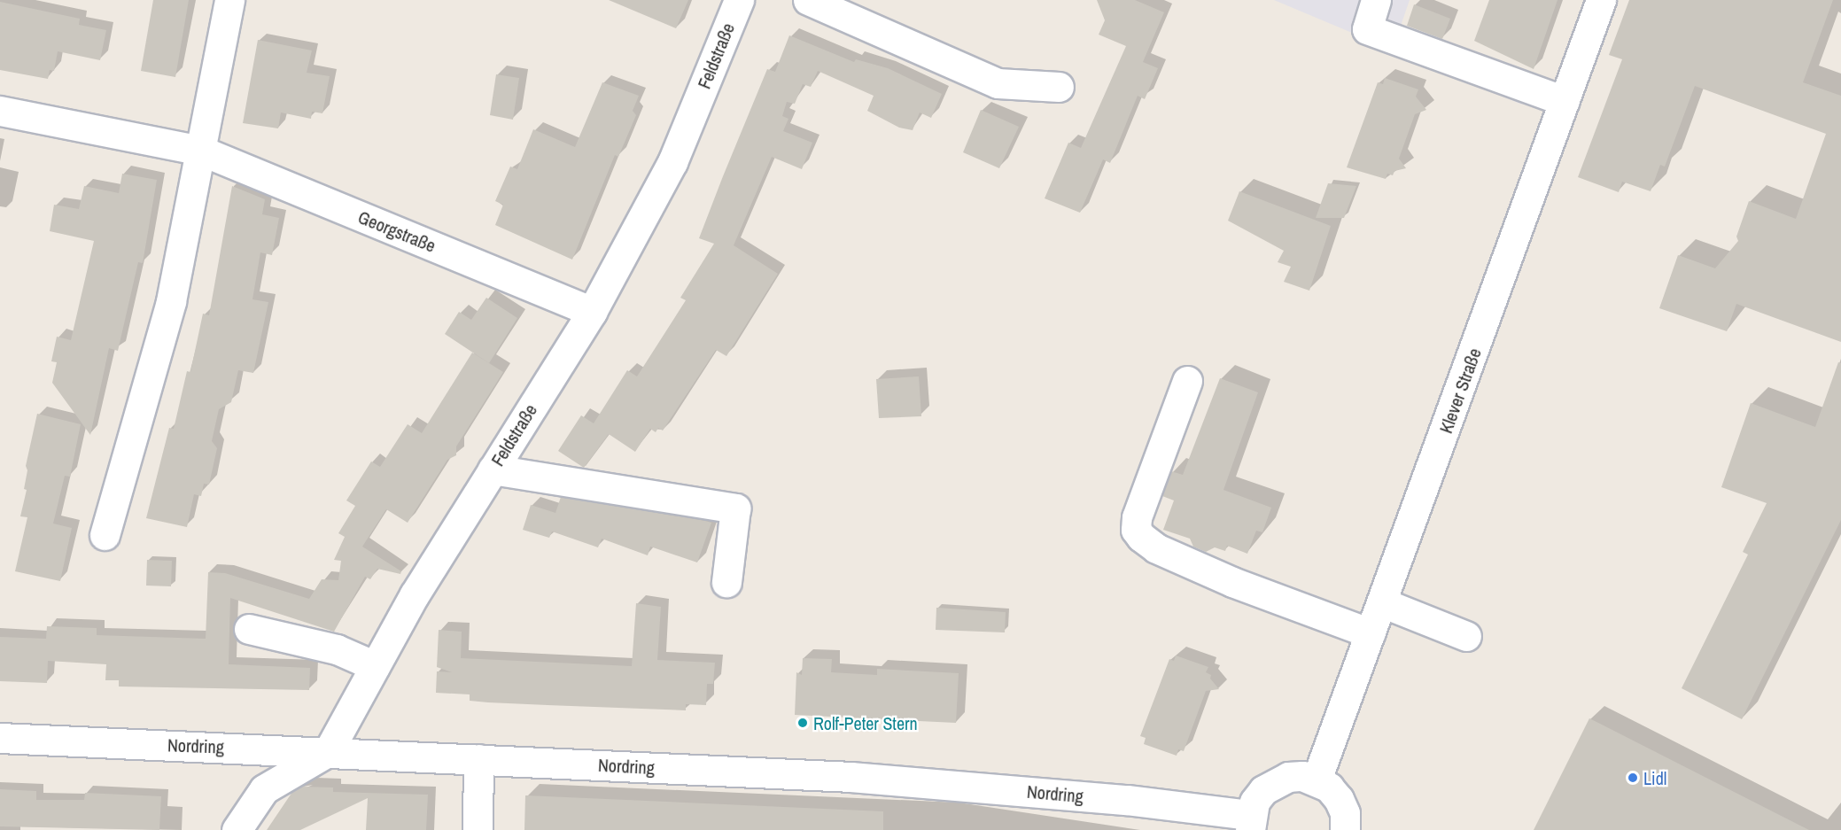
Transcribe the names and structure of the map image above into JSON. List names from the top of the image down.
{
  "streets": {
    "street": [
      "Feldstraße",
      "Georgstraße",
      "Klever Straße",
      "Nordring"
    ]
  },
  "crossings": [
    ["Feldstraße", "Georgstraße"],
    ["Feldstraße", "Nordring"]
  ],
  "places": ["Rolf-Peter Stern", "Lidl"]
}
